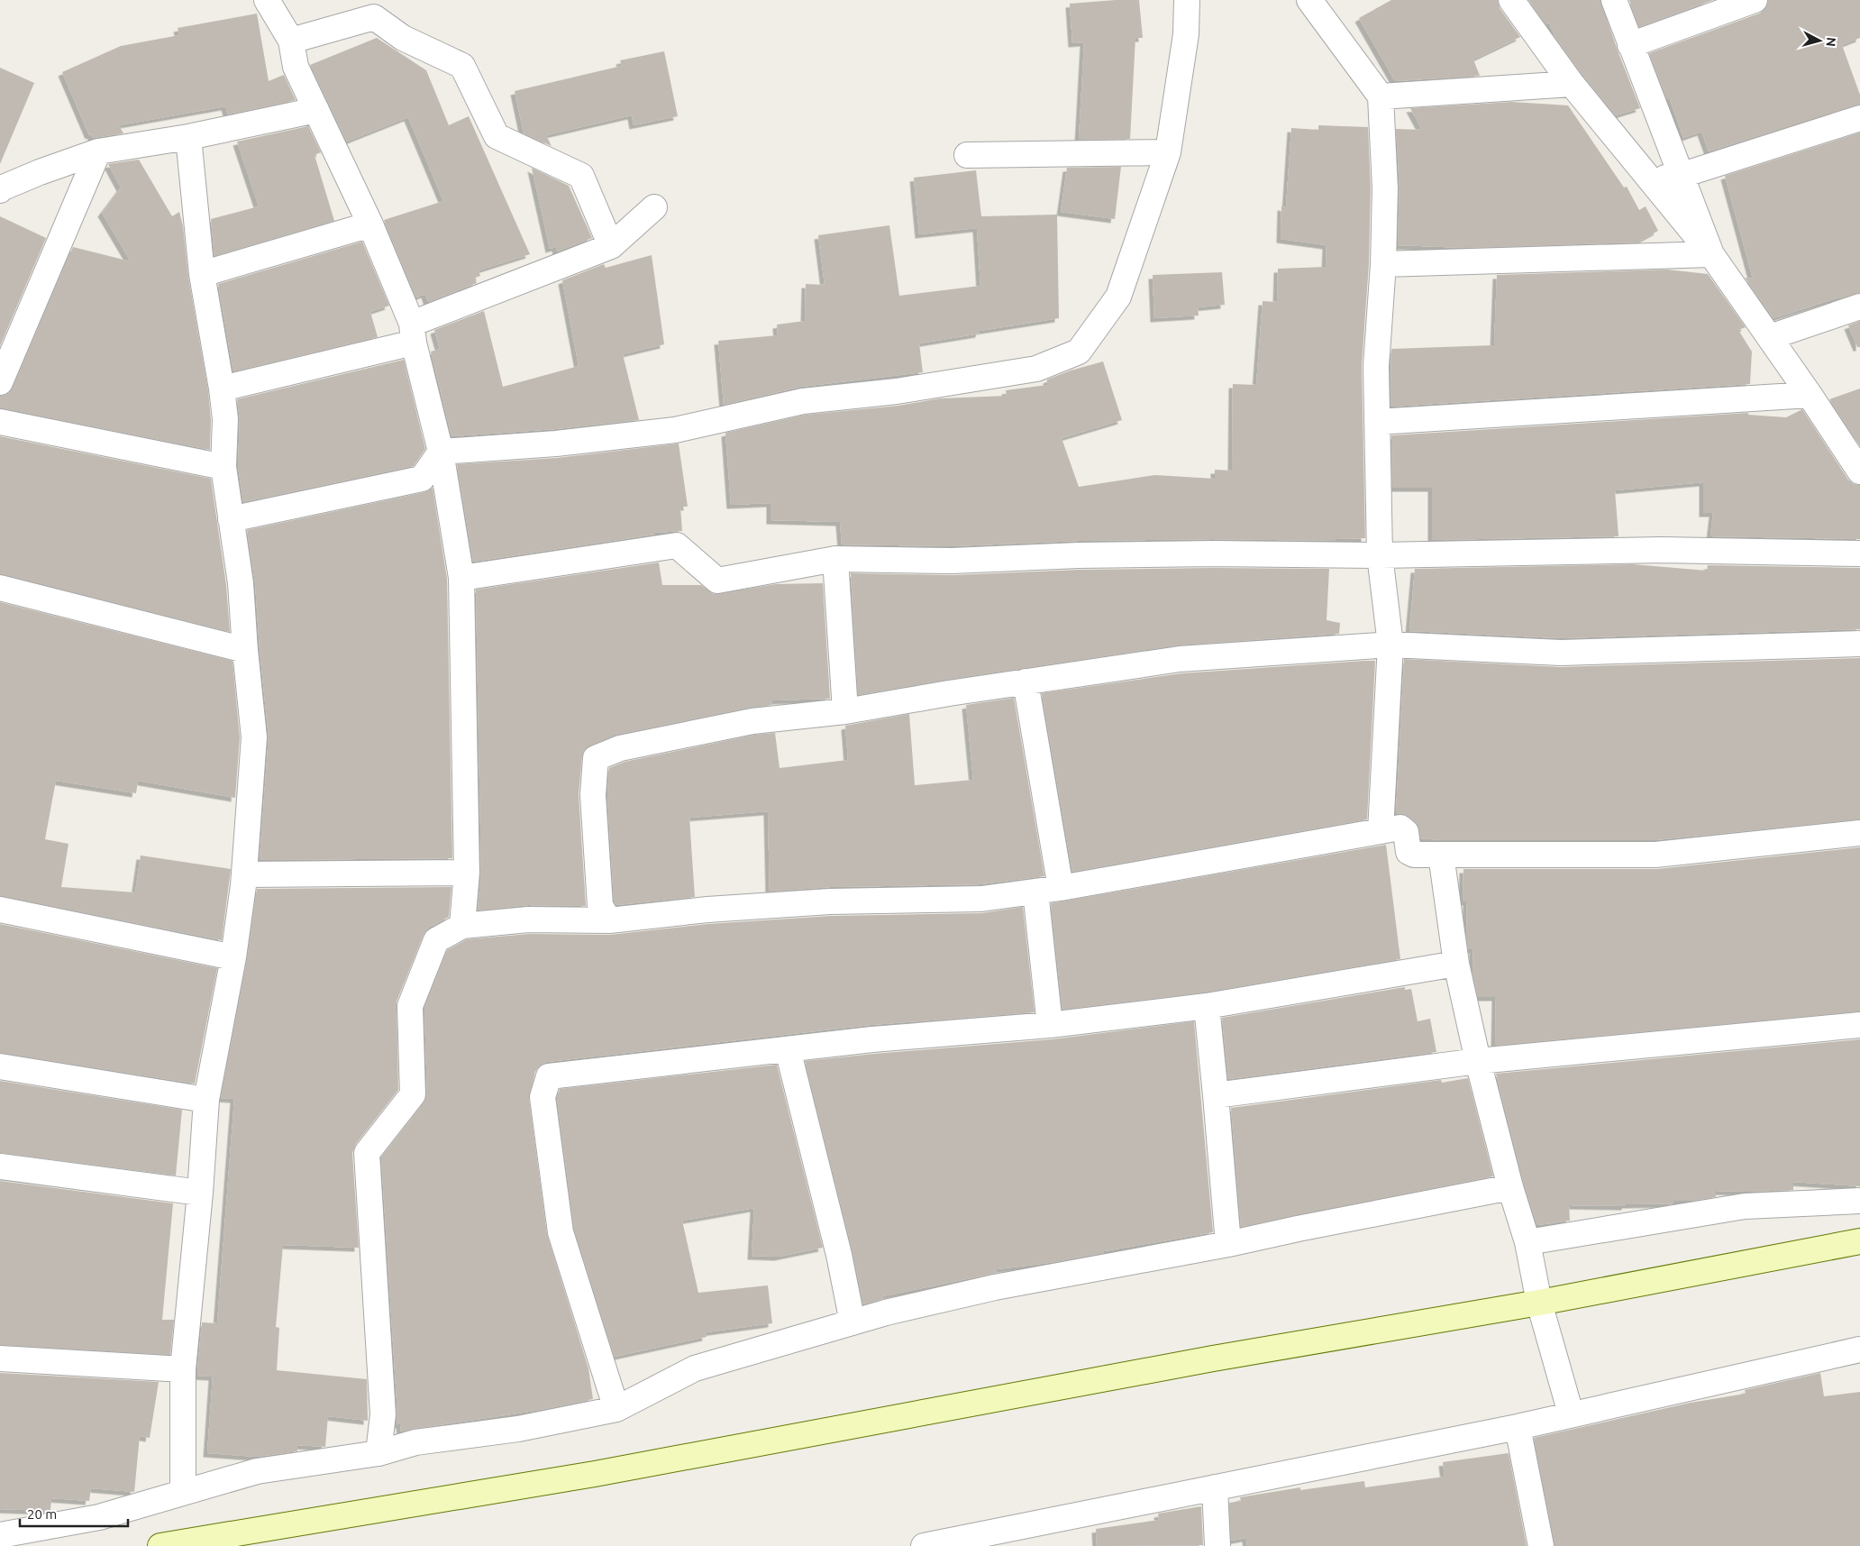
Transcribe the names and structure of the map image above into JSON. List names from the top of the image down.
{
  "scale_bar": "20 m",
  "north": "right"
}
